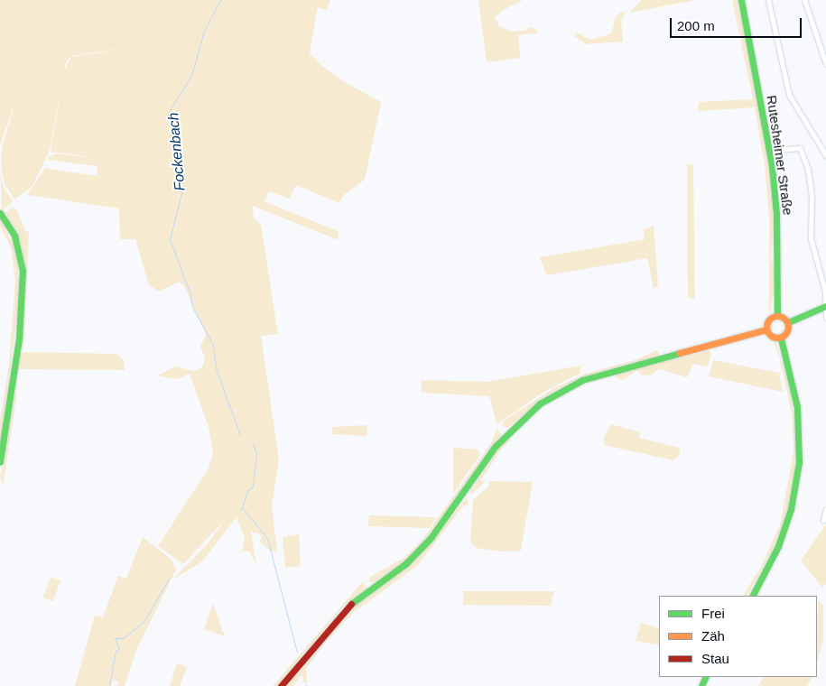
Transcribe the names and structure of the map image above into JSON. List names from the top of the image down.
{
  "streets": {
    "street": ["Rutesheimer Straße"]
  },
  "water": ["Fockenbach"],
  "legend": ["Frei", "Zäh", "Stau"],
  "scale_bar": "200 m"
}
